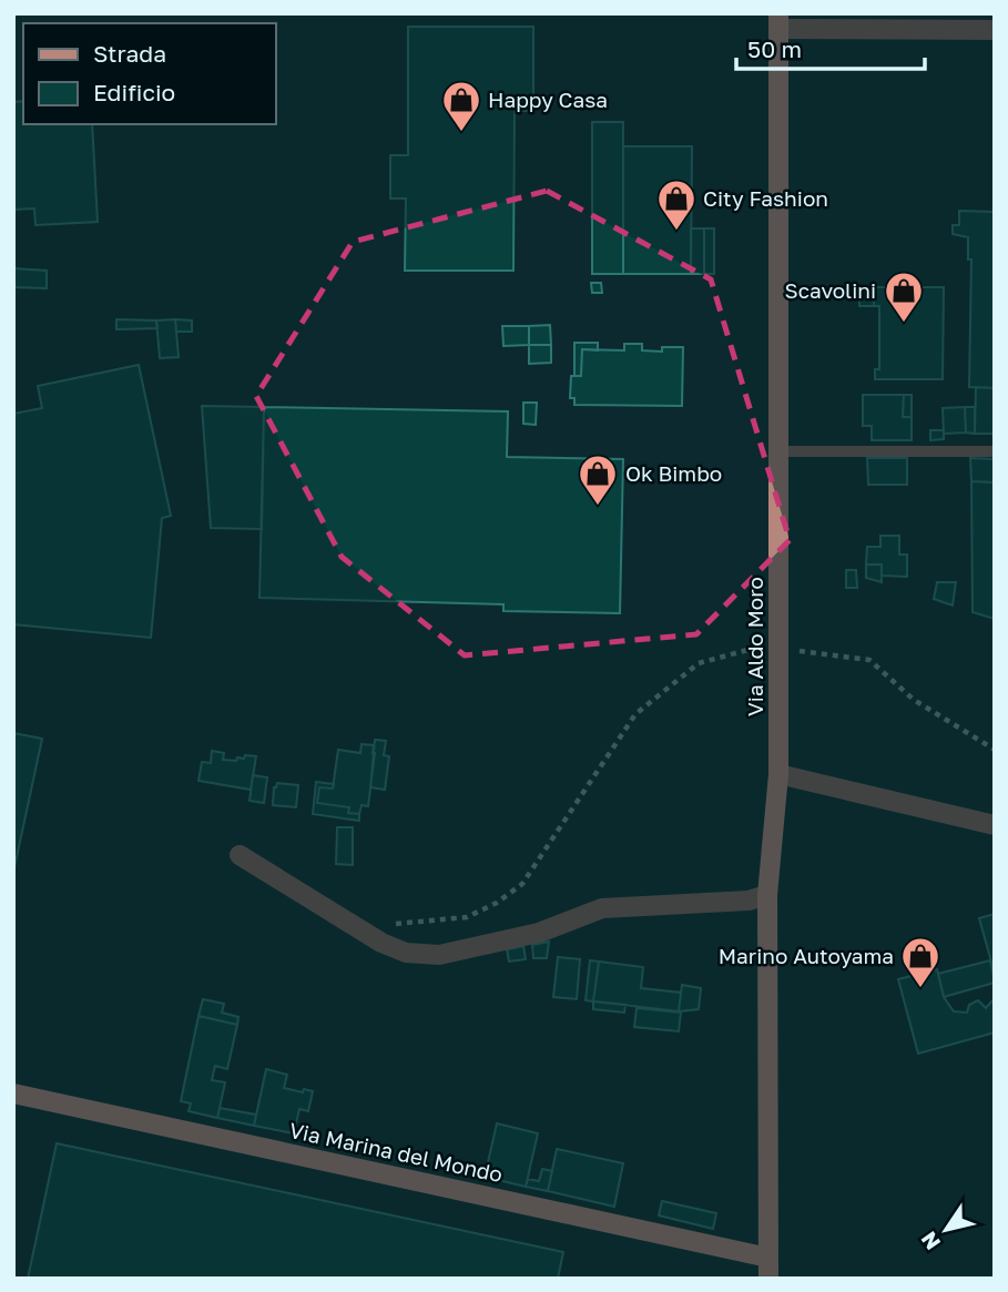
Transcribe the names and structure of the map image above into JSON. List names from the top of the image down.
{
  "streets": {
    "main road": ["Via Aldo Moro", "Via Marina del Mondo"]
  },
  "crossings": [
    ["Via Aldo Moro", "Via Marina del Mondo"]
  ],
  "places": {
    "shop": [
      "Happy Casa",
      "City Fashion",
      "Scavolini",
      "Ok Bimbo",
      "Marino Autoyama"
    ]
  },
  "legend": ["Strada", "Edificio"],
  "scale_bar": "50 m",
  "north": "bottom left"
}
